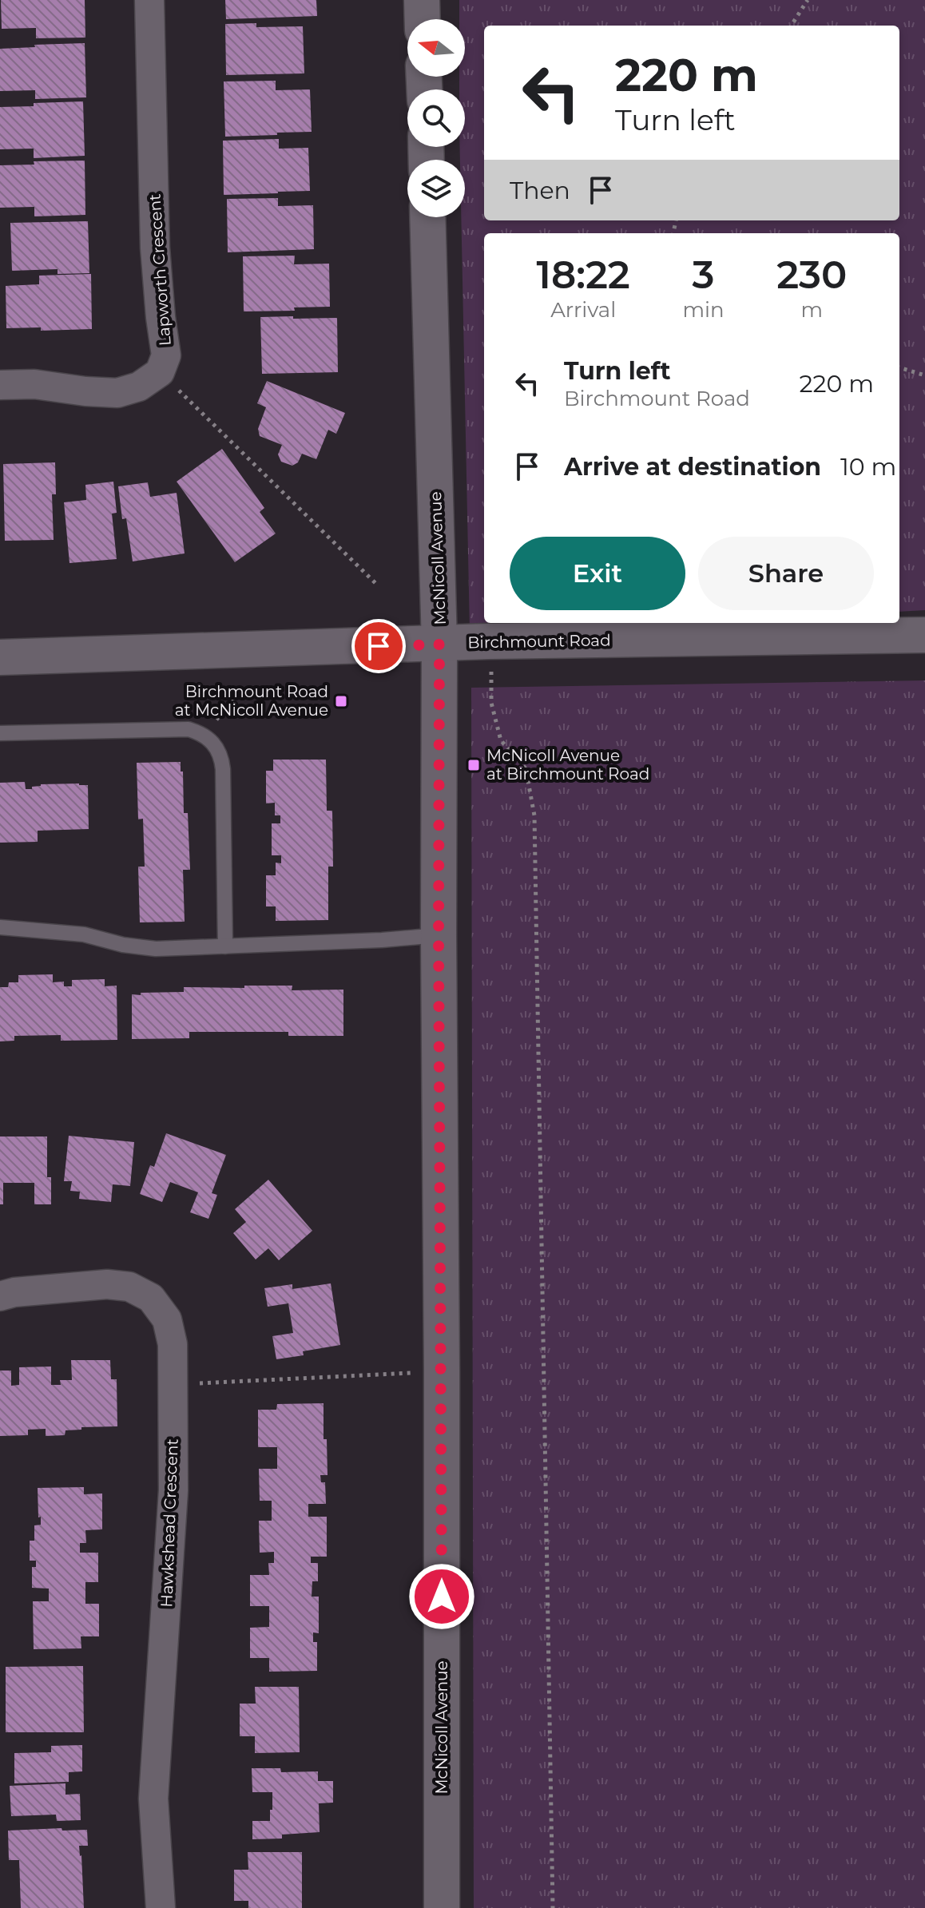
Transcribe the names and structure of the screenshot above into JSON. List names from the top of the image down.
{
  "streets": {
    "main road": ["McNicoll Avenue", "Birchmount Road"],
    "street": ["Lapworth Crescent", "Hawkshead Crescent"]
  },
  "crossings": [
    ["McNicoll Avenue", "Birchmount Road"]
  ],
  "places": {
    "transit": ["Birchmount Road at McNicoll Avenue", "McNicoll Avenue at Birchmount Road"]
  },
  "north": "left",
  "page": {
    "turn": ["220 m", "Turn left"],
    "then": "Then",
    "eta": [
      "18:22",
      "Arrival",
      "3",
      "min",
      "230",
      "m"
    ],
    "list": [
      {
        "name": "Turn left",
        "note": "Birchmount Road",
        "value": "220 m"
      },
      {
        "name": "Arrive at destination",
        "value": "10 m"
      }
    ],
    "buttons": ["Exit", "Share"]
  }
}
